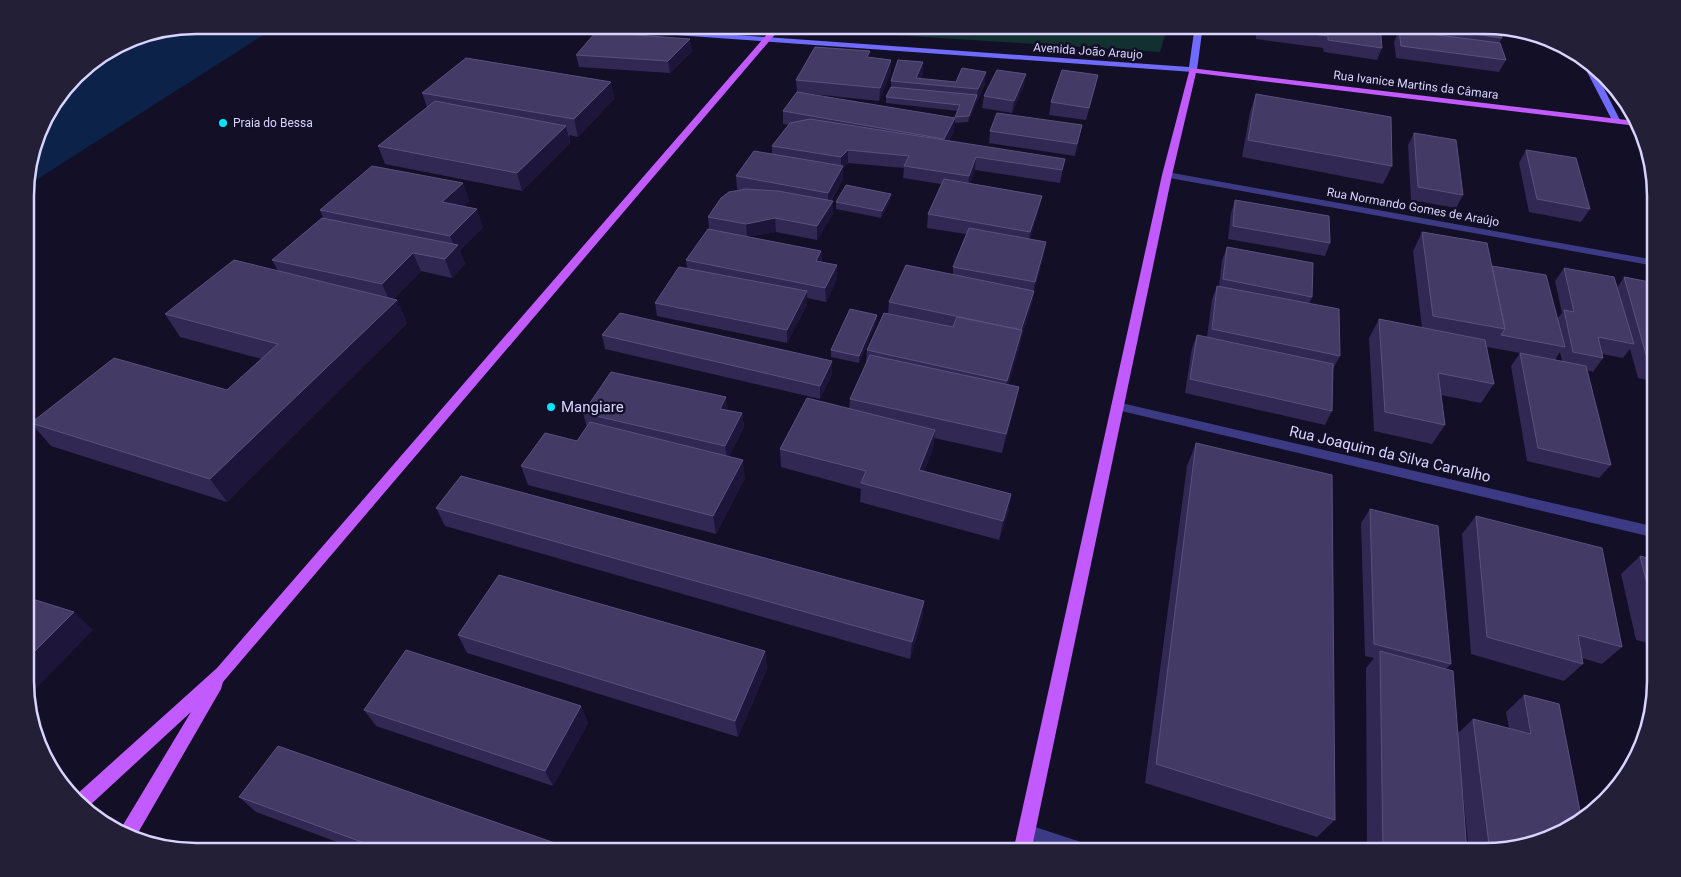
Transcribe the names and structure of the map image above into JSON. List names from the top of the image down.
{
  "streets": {
    "main road": ["Avenida João Araujo", "Rua Ivanice Martins da Câmara"],
    "street": ["Rua Normando Gomes de Araújo", "Rua Joaquim da Silva Carvalho"]
  },
  "crossings": [
    ["Avenida João Araujo", "Rua Ivanice Martins da Câmara"]
  ],
  "places": ["Praia do Bessa", "Mangiare"]
}
